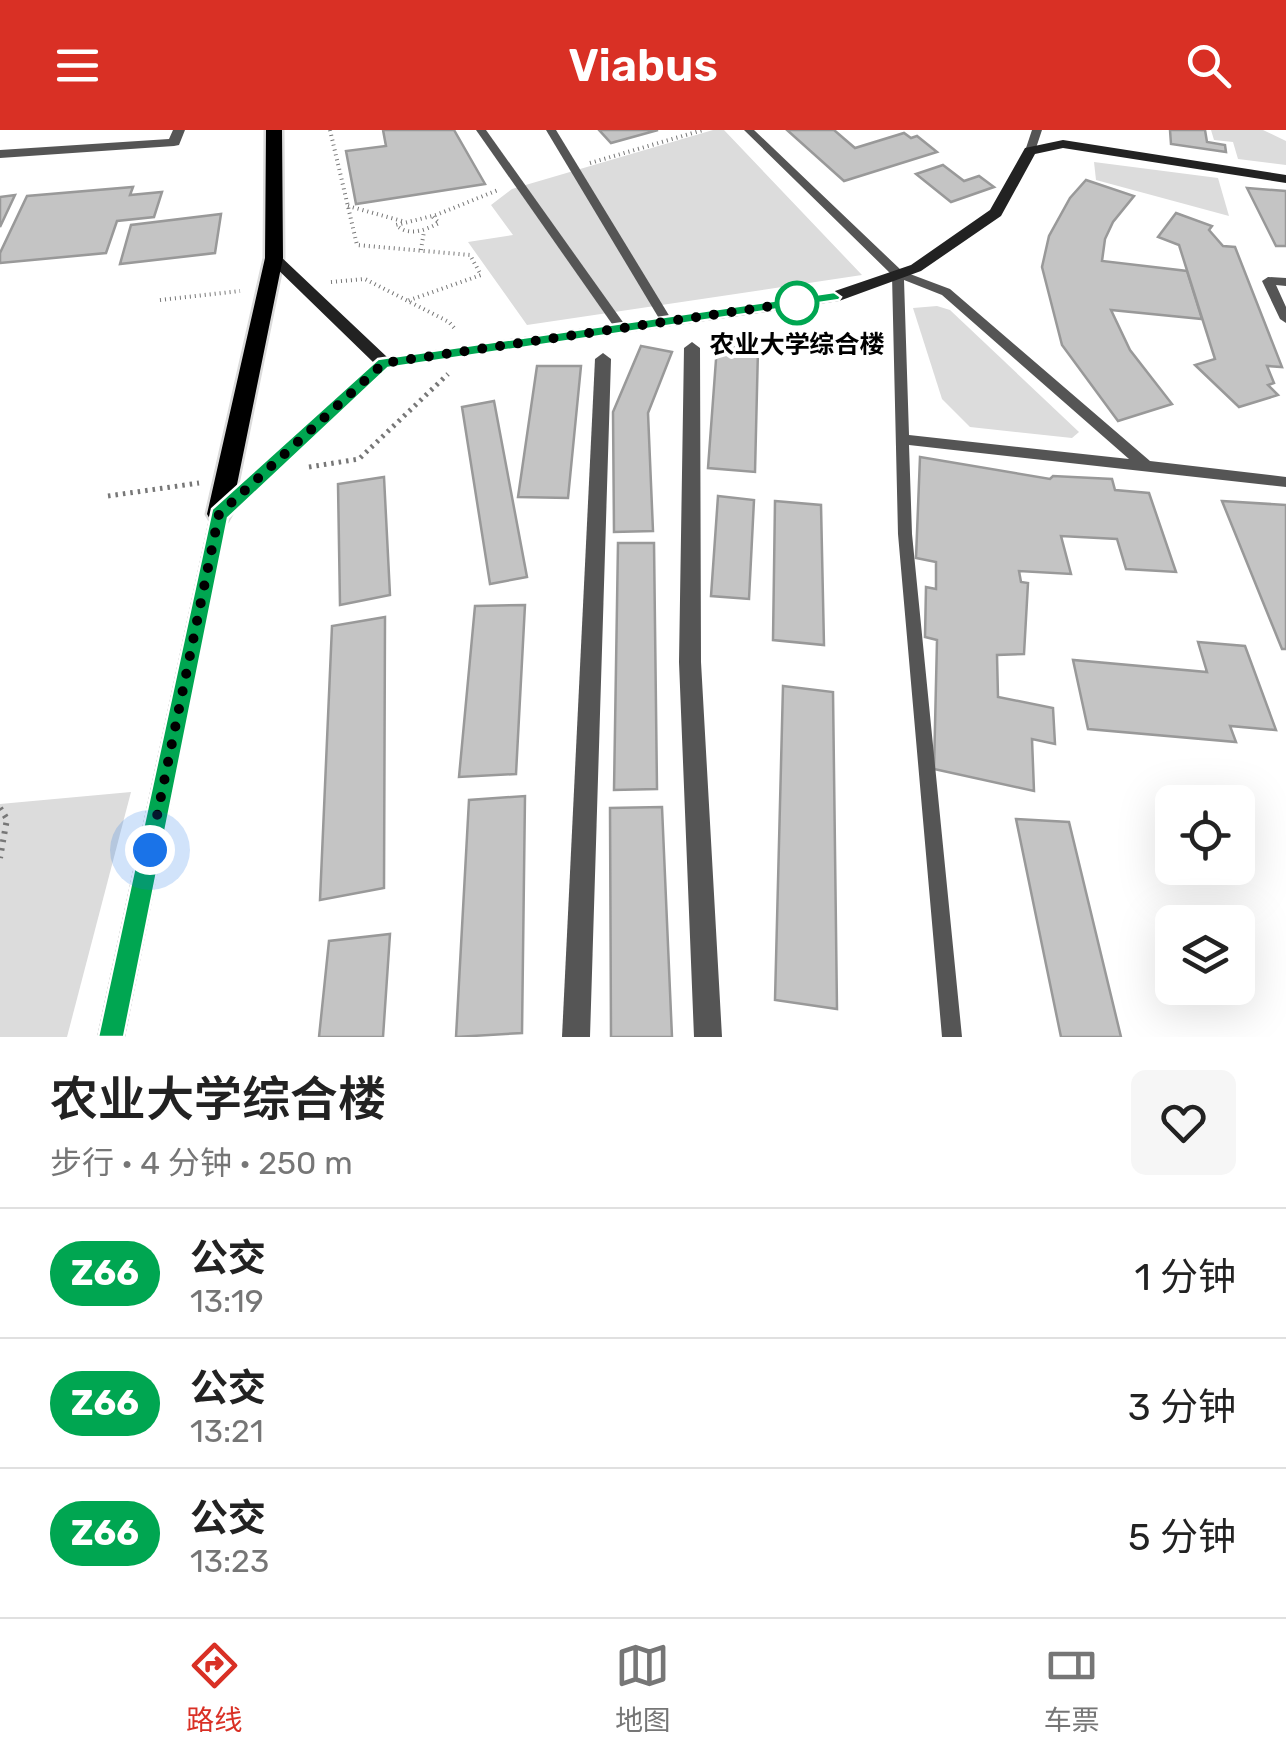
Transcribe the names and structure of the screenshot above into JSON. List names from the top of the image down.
{
  "places": ["农业大学综合楼"],
  "lines": ["bus line Z66"],
  "page": {
    "header": "Viabus",
    "heading": ["农业大学综合楼", "步行 · 4 分钟 · 250 m"],
    "list": [
      {
        "mark": "Z66",
        "name": "公交",
        "note": "13:19",
        "value": "1 分钟"
      },
      {
        "mark": "Z66",
        "name": "公交",
        "note": "13:21",
        "value": "3 分钟"
      },
      {
        "mark": "Z66",
        "name": "公交",
        "note": "13:23",
        "value": "5 分钟"
      }
    ],
    "tabs": ["路线", "地图", "车票"]
  }
}
